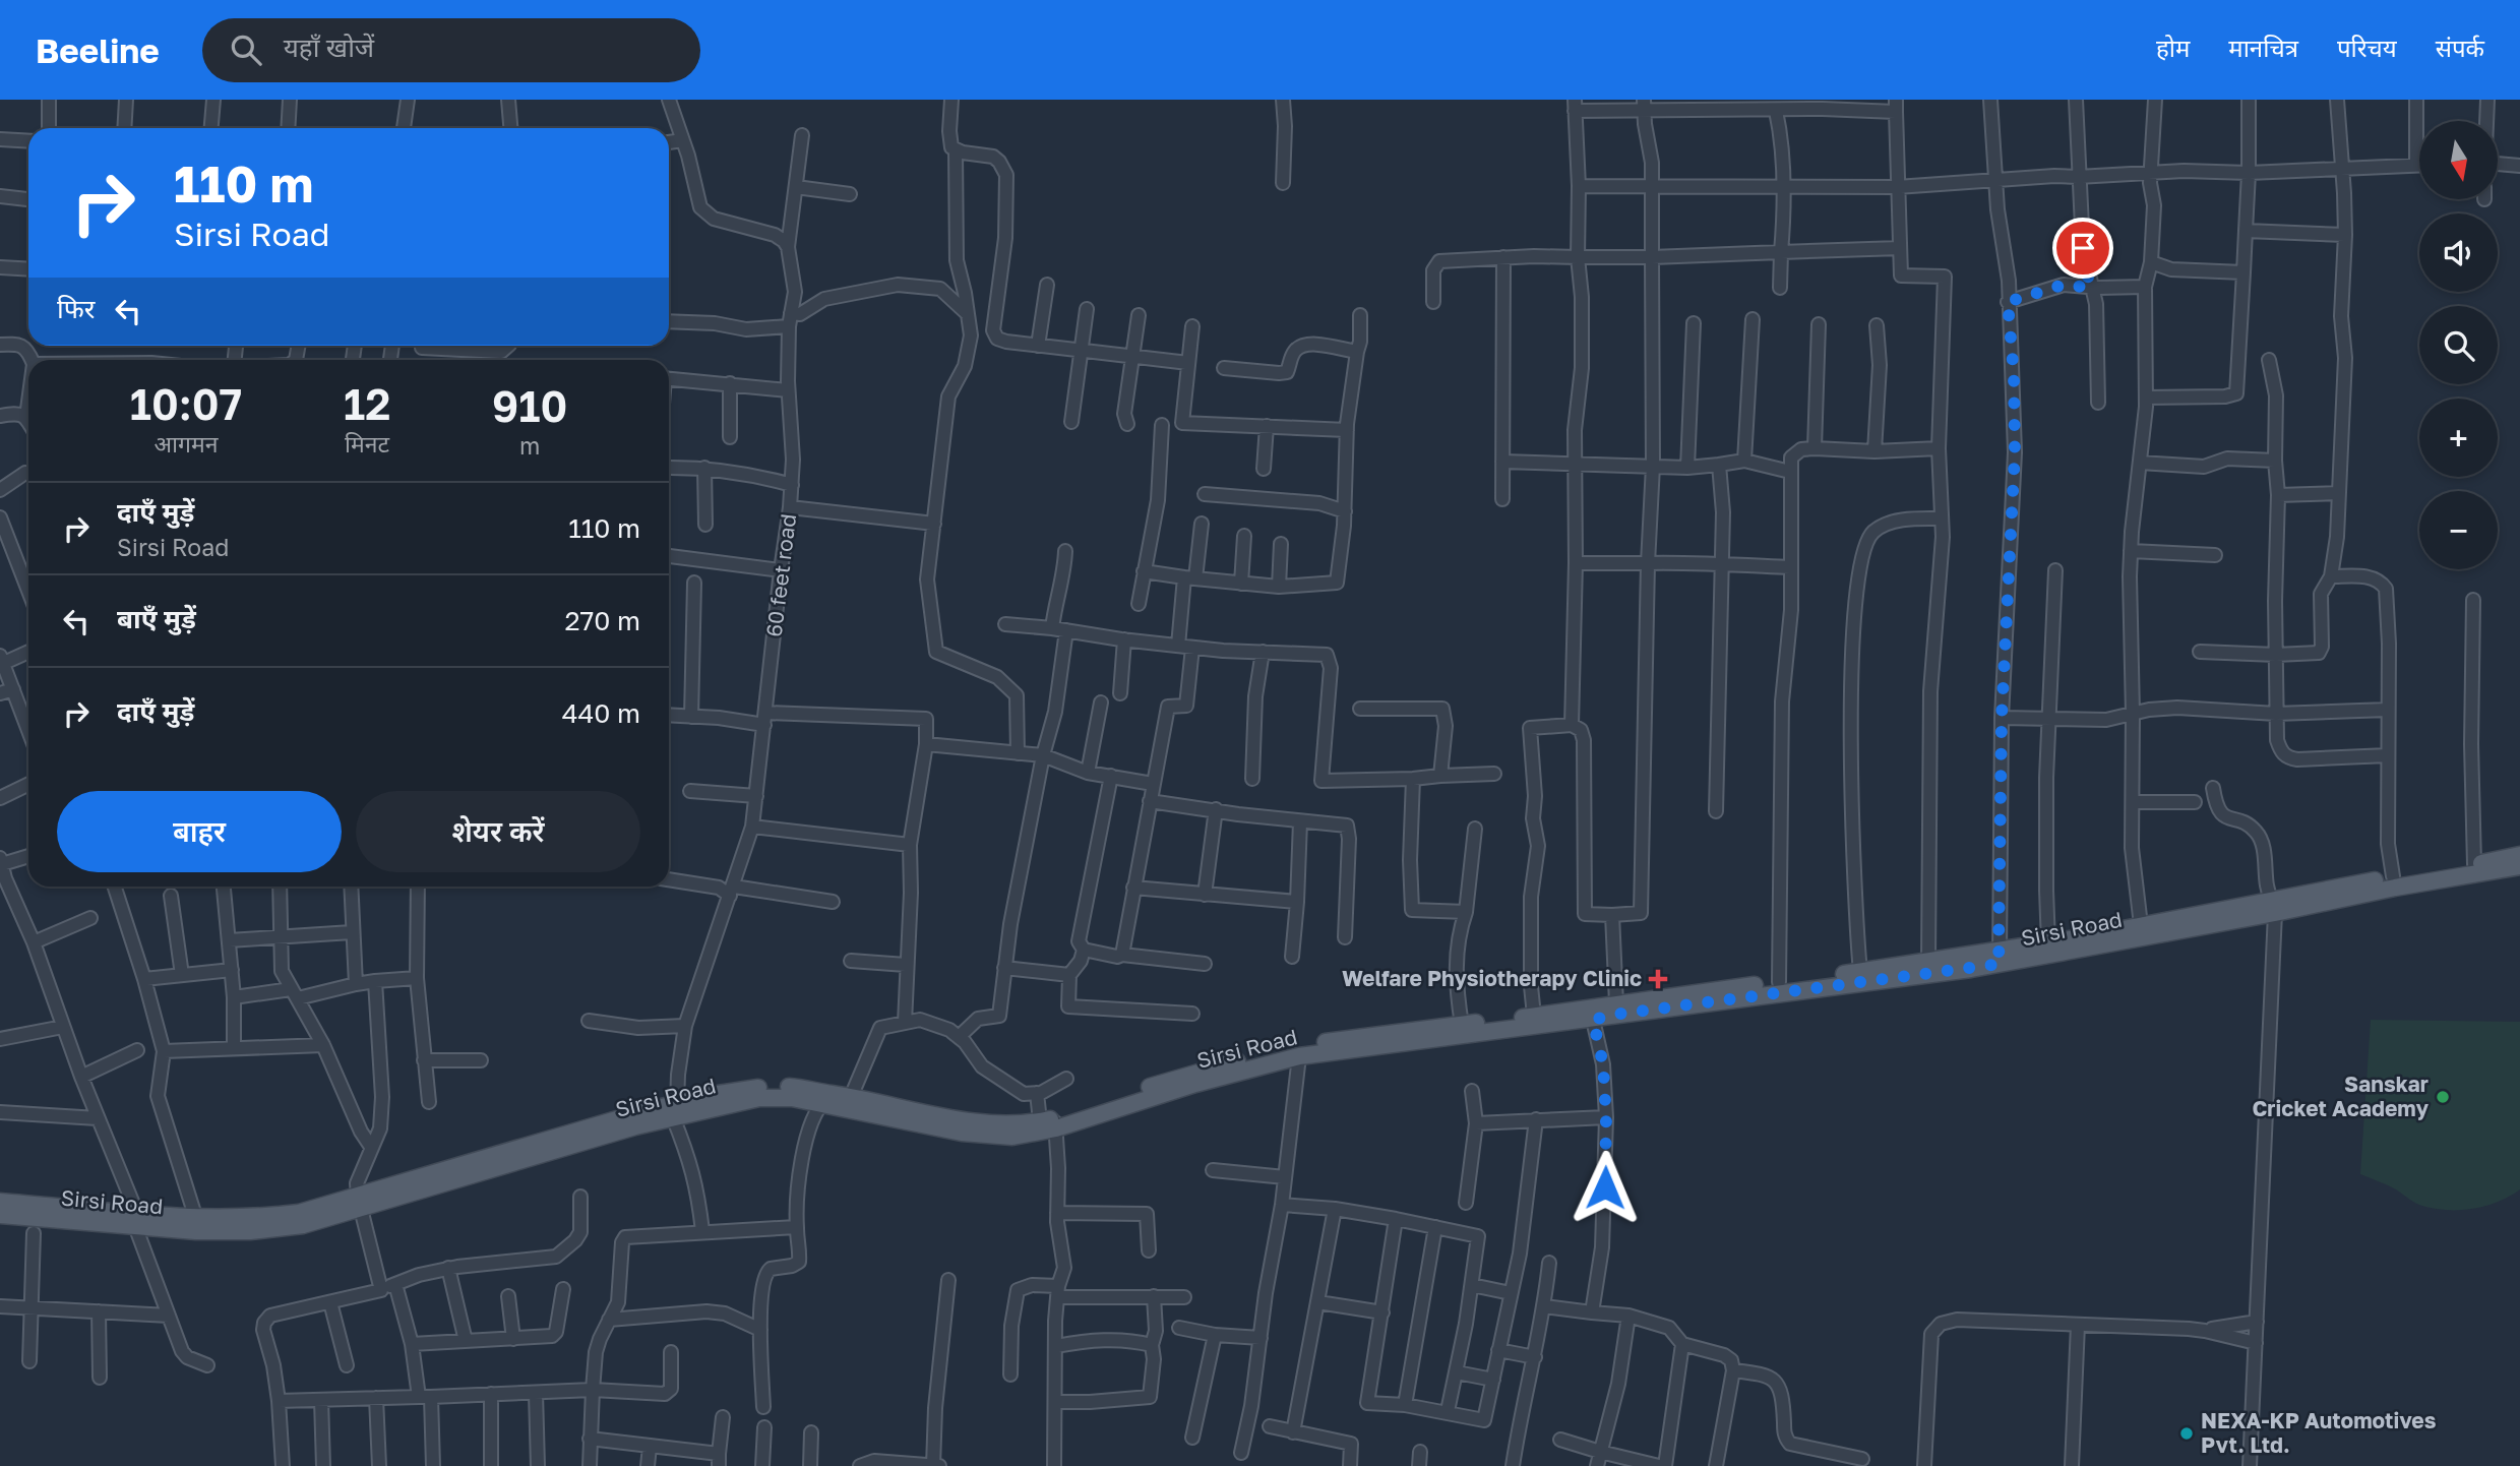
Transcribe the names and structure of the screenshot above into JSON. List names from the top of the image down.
{
  "streets": {
    "main road": ["Sirsi Road"],
    "street": ["60 feet road"]
  },
  "crossings": [
    ["60 feet road", "Sirsi Road"]
  ],
  "places": {
    "health": ["Welfare Physiotherapy Clinic"],
    "other": ["Sanskar Cricket Academy", "NEXA-KP Automotives Pvt. Ltd."]
  },
  "north": "bottom",
  "page": {
    "header": "Beeline",
    "search": "यहाँ खोजें",
    "nav": [
      "होम",
      "मानचित्र",
      "परिचय",
      "संपर्क"
    ],
    "map_buttons": ["+", "−"],
    "turn": ["110 m", "Sirsi Road"],
    "then": "फिर",
    "eta": [
      "10:07",
      "आगमन",
      "12",
      "मिनट",
      "910",
      "m"
    ],
    "list": [
      {
        "name": "दाएँ मुड़ें",
        "note": "Sirsi Road",
        "value": "110 m"
      },
      {
        "name": "बाएँ मुड़ें",
        "value": "270 m"
      },
      {
        "name": "दाएँ मुड़ें",
        "value": "440 m"
      }
    ],
    "buttons": ["बाहर", "शेयर करें"]
  }
}
